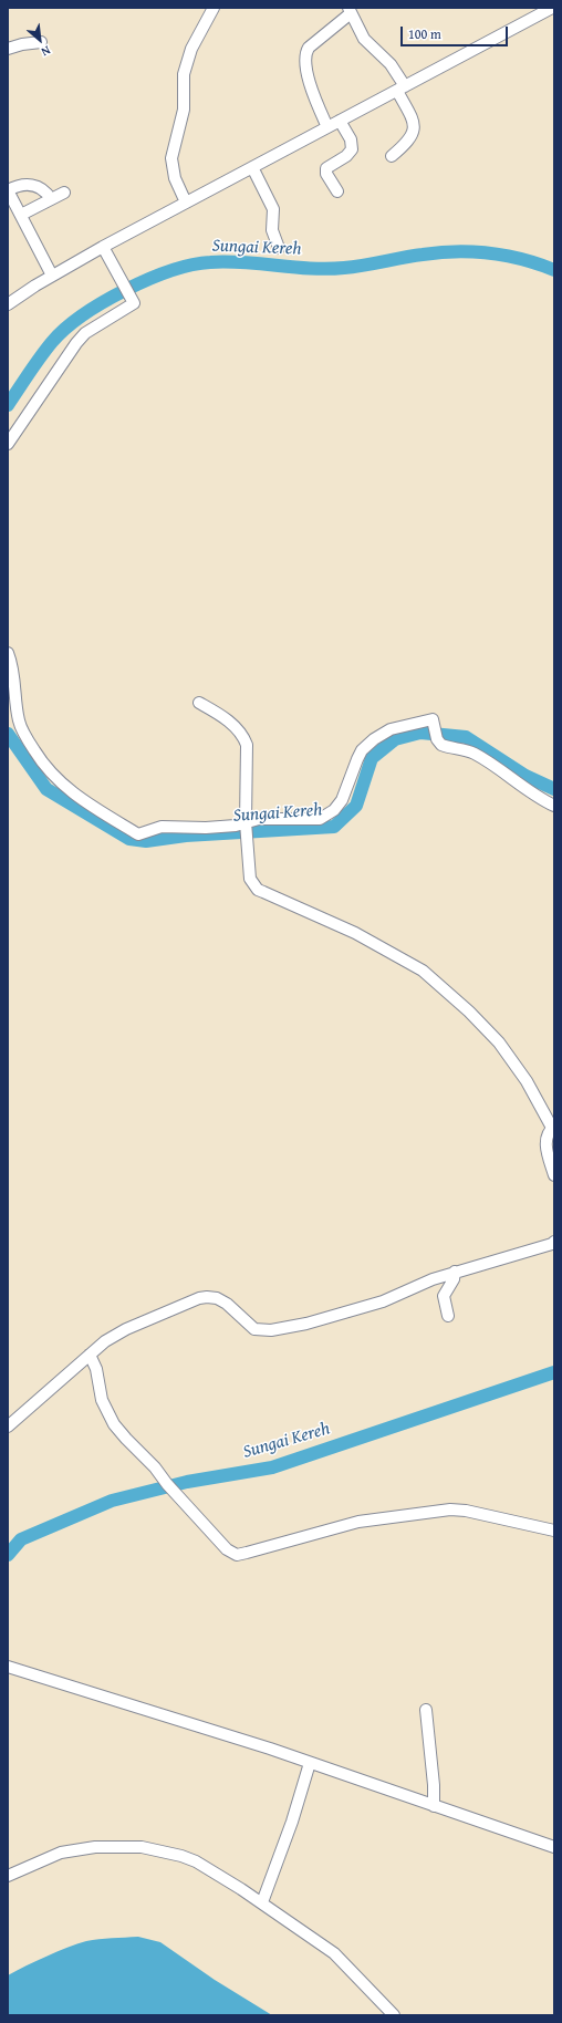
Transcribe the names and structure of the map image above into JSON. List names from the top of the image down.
{
  "water": ["Sungai Kereh"],
  "scale_bar": "100 m",
  "north": "bottom right"
}
